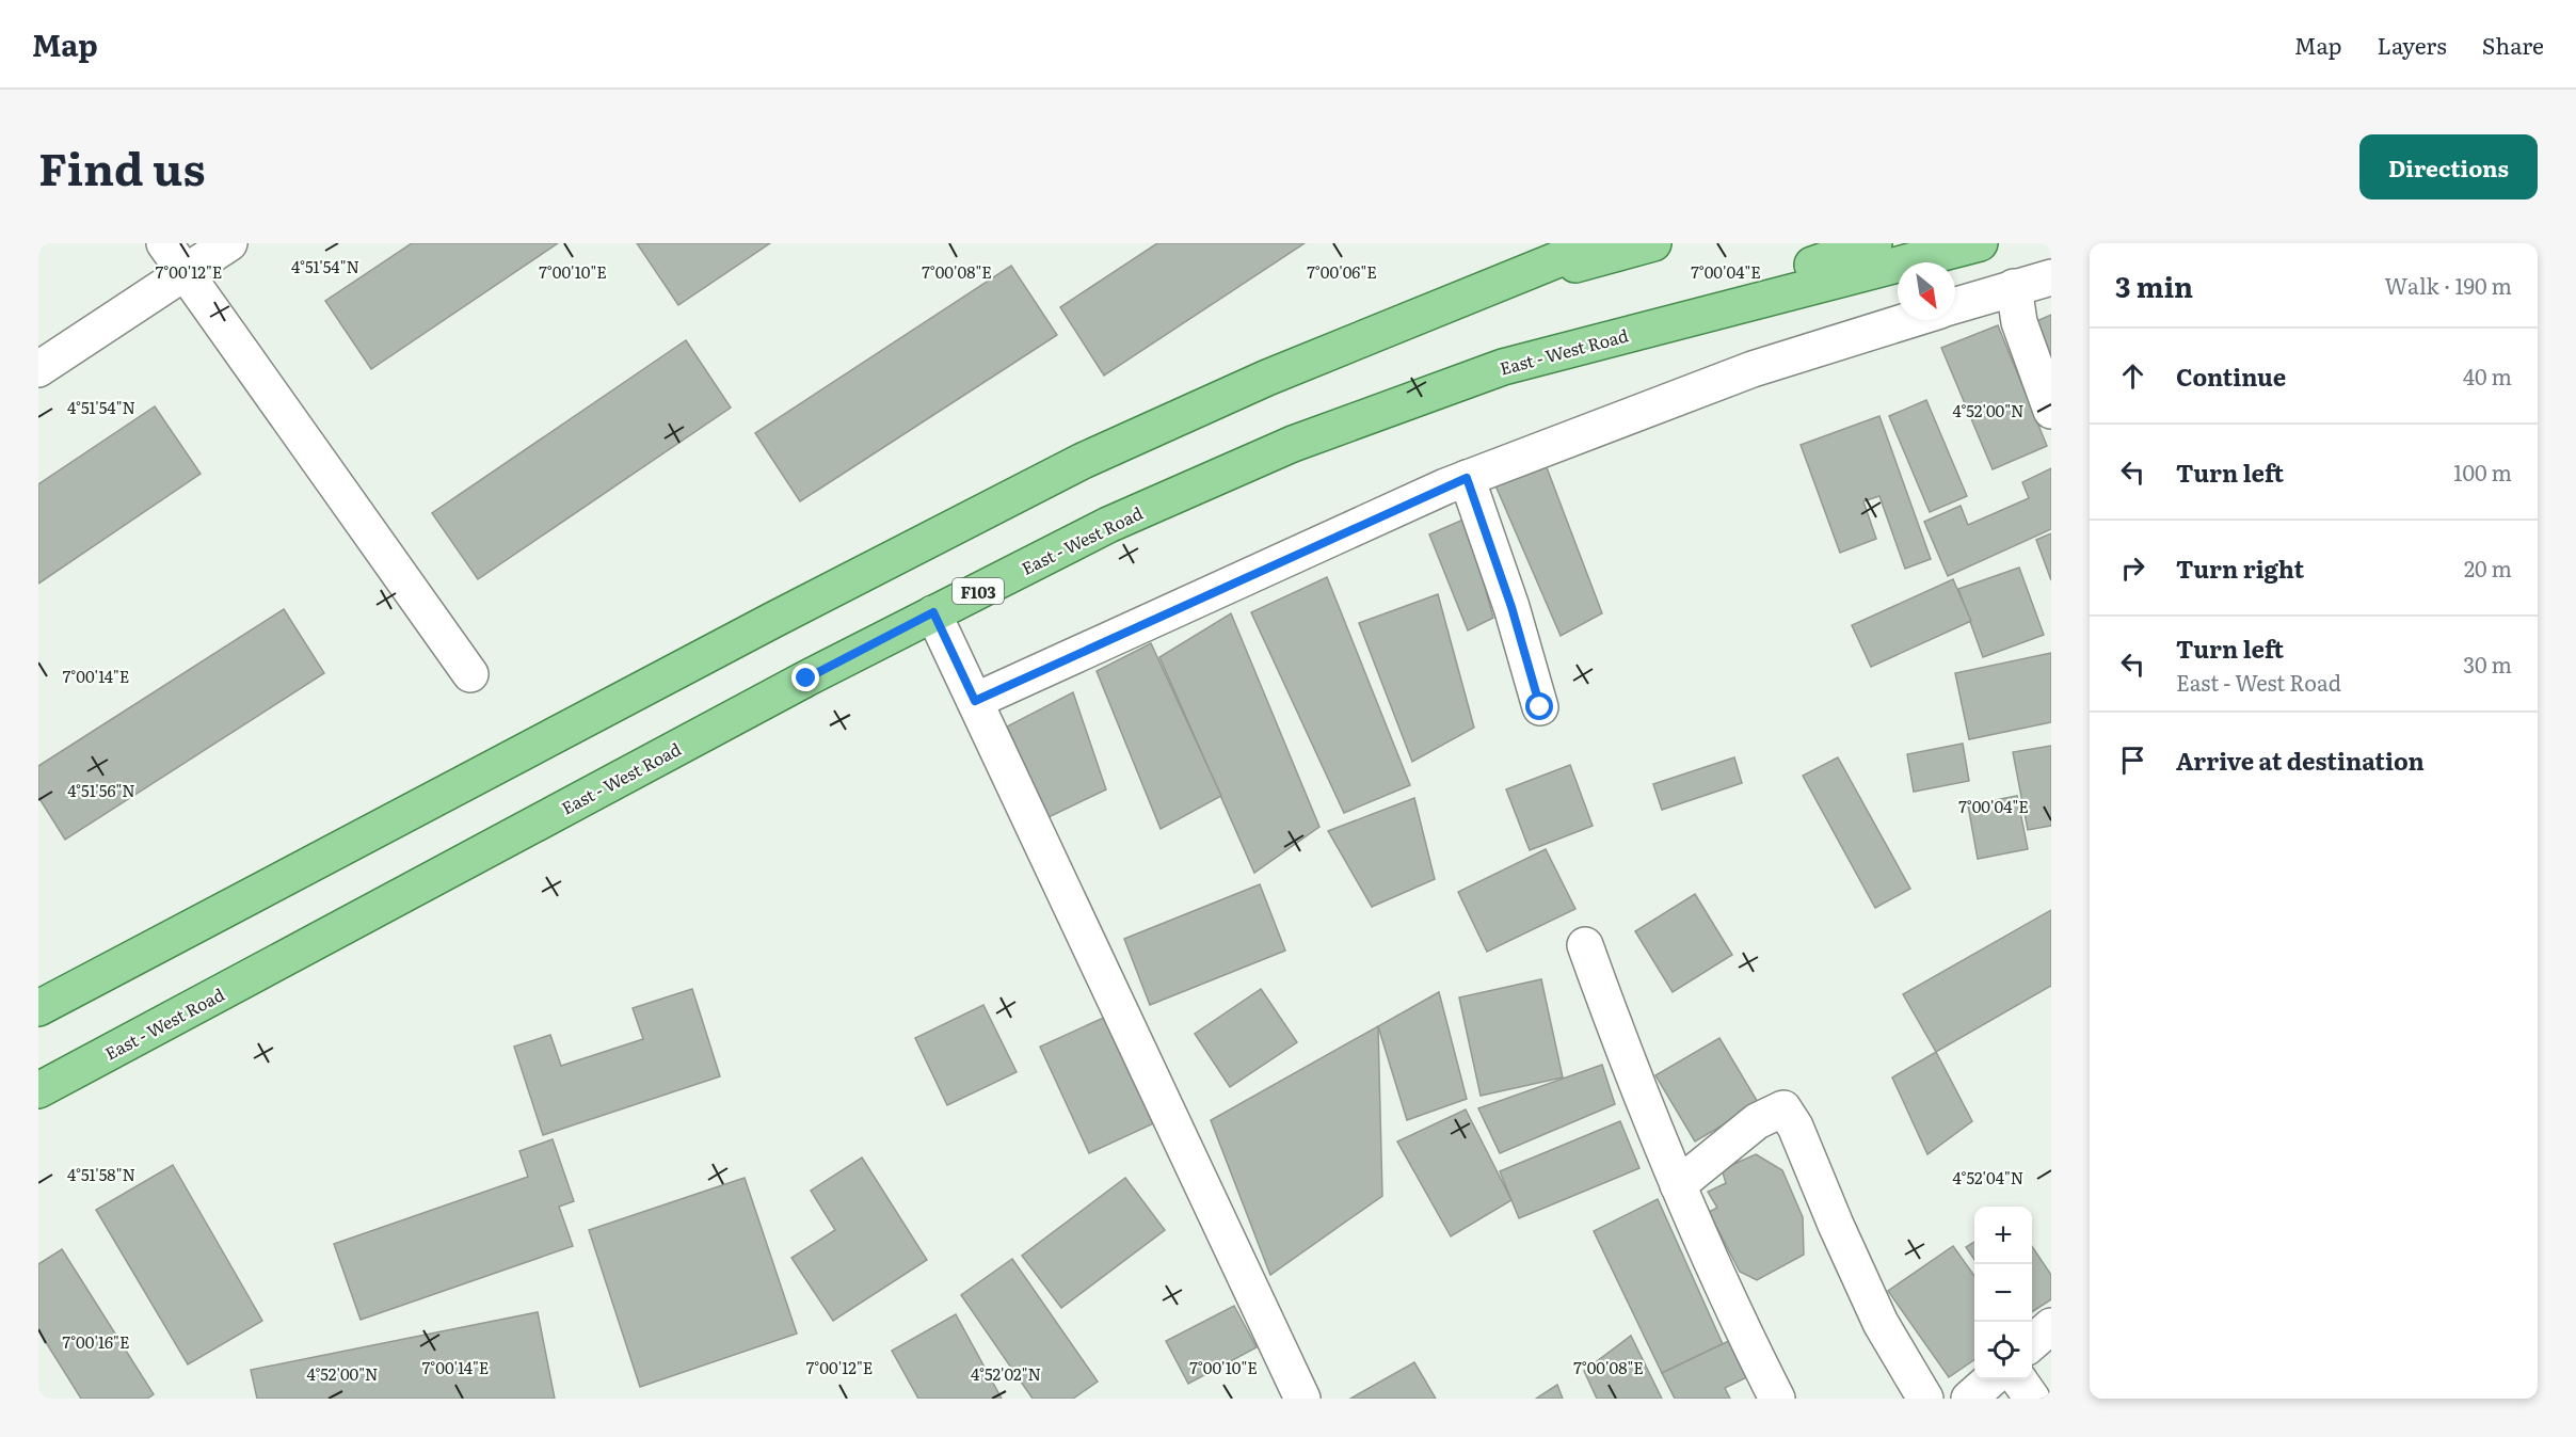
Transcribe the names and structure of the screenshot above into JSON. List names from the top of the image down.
{
  "streets": {
    "main road": ["East - West Road", "F103"]
  },
  "north": "bottom right",
  "page": {
    "header": "Map",
    "nav": ["Map", "Layers", "Share"],
    "title": "Find us",
    "buttons": "Directions",
    "heading": ["3 min", "Walk · 190 m"],
    "list": [
      ["Continue", "40 m"],
      ["Turn left", "100 m"],
      ["Turn right", "20 m"],
      ["Turn left", "East - West Road", "30 m"],
      "Arrive at destination"
    ],
    "map_buttons": ["+", "−"]
  },
  "coordinates": [
    "4°51'54\"N",
    "7°00'10\"E",
    "7°00'04\"E",
    "7°00'12\"E",
    "7°00'08\"E",
    "7°00'06\"E",
    "4°52'00\"N",
    "7°00'14\"E",
    "4°51'56\"N",
    "4°51'58\"N",
    "4°52'04\"N",
    "7°00'16\"E",
    "4°52'02\"N"
  ]
}
